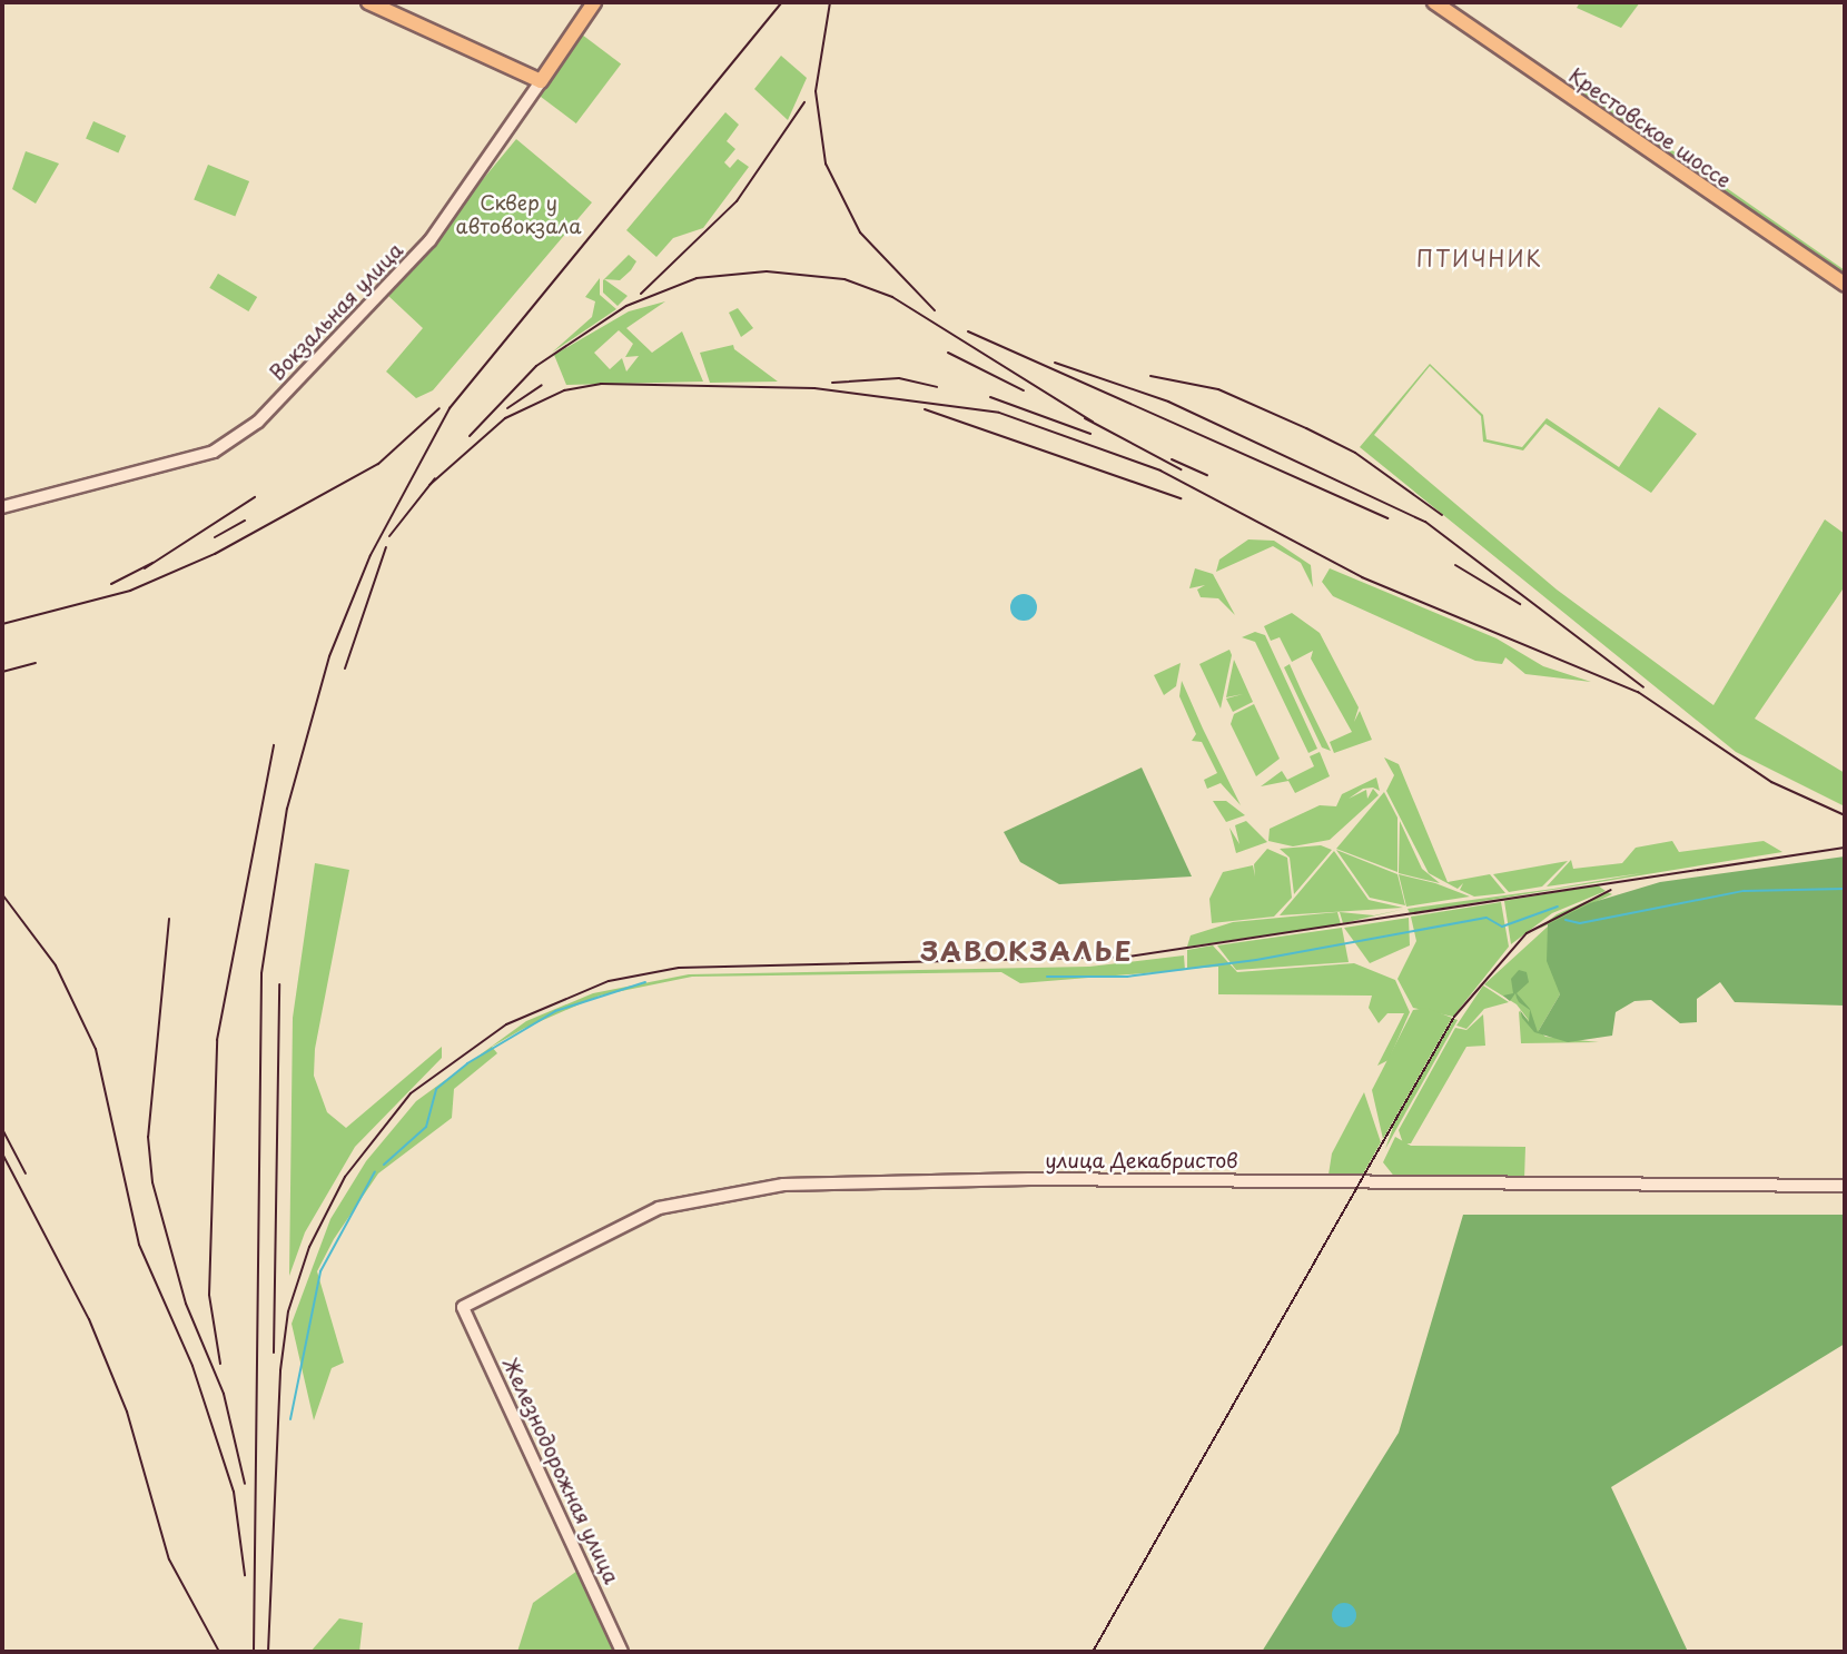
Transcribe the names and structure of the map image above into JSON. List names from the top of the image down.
{
  "streets": {
    "main road": ["Крестовское шоссе", "Вокзальная улица"],
    "street": ["улица Декабристов", "Железнодорожная улица"]
  },
  "crossings": [
    ["улица Декабристов", "Железнодорожная улица"]
  ],
  "districts": ["ПТИЧНИК", "ЗАВОКЗАЛЬЕ"],
  "parks": ["Сквер у автовокзала"]
}
